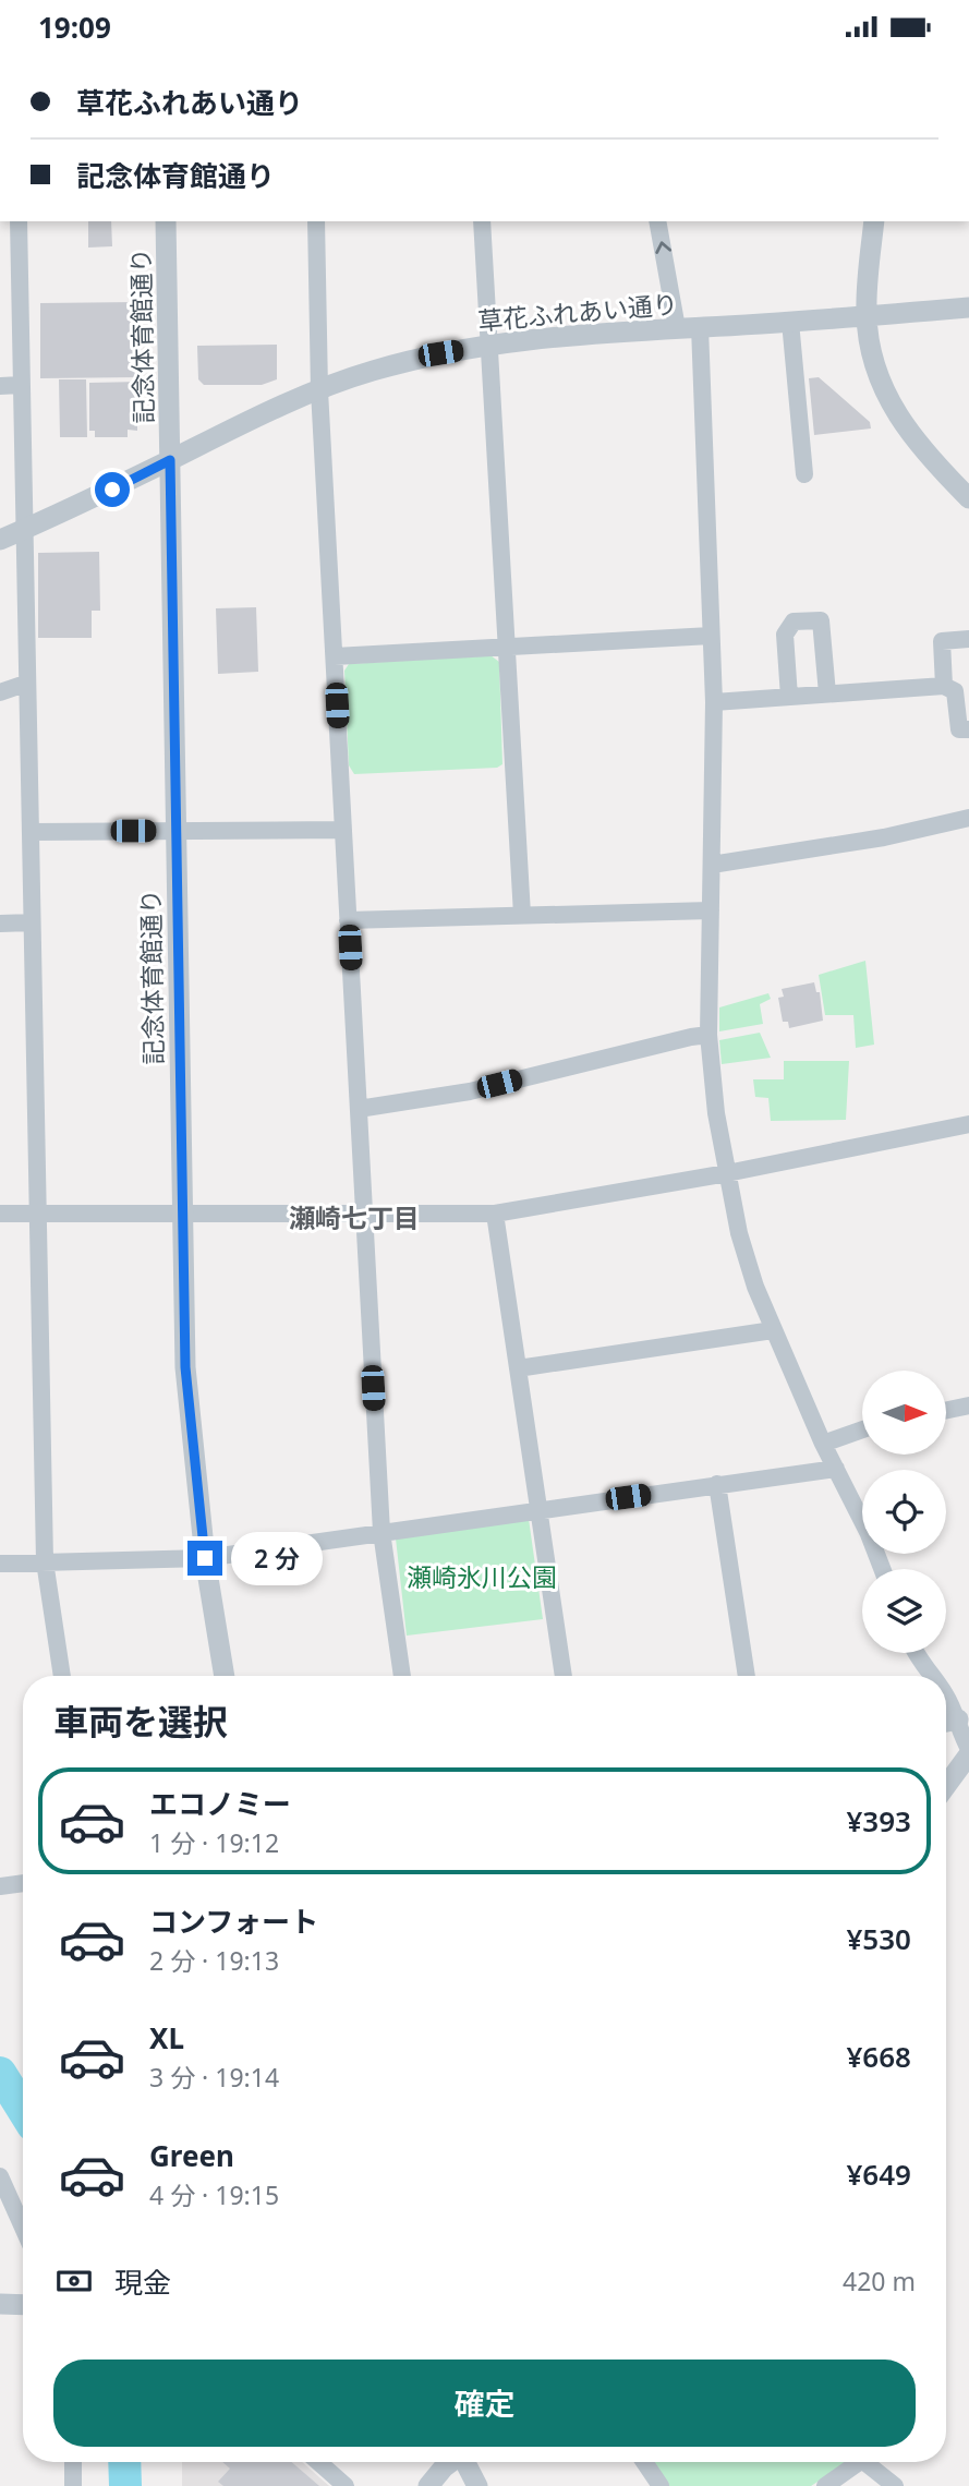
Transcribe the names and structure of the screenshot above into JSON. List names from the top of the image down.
{
  "streets": {
    "street": ["草花ふれあい通り", "記念体育館通り"]
  },
  "crossings": [
    ["草花ふれあい通り", "記念体育館通り"]
  ],
  "districts": ["瀬崎七丁目"],
  "parks": ["瀬崎氷川公園"],
  "north": "right",
  "page": {
    "status": "19:09",
    "banner": ["草花ふれあい通り", "記念体育館通り"],
    "bubble": "2 分",
    "heading": "車両を選択",
    "list": [
      {
        "name": "エコノミー",
        "note": "1 分 · 19:12",
        "value": "¥393"
      },
      {
        "name": "コンフォート",
        "note": "2 分 · 19:13",
        "value": "¥530"
      },
      {
        "name": "XL",
        "note": "3 分 · 19:14",
        "value": "¥668"
      },
      {
        "name": "Green",
        "note": "4 分 · 19:15",
        "value": "¥649"
      }
    ],
    "pay": ["現金", "420 m"],
    "buttons": "確定"
  }
}
